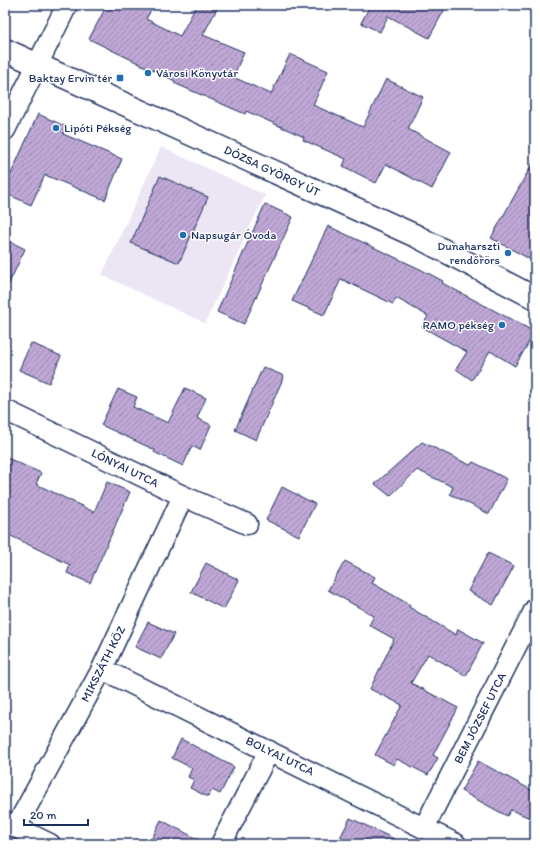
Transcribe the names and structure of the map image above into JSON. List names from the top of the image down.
{
  "streets": {
    "main road": ["DÓZSA GYÖRGY ÚT"],
    "street": [
      "LÓNYAI UTCA",
      "MIKSZÁTH KÖZ",
      "BEM JÓZSEF UTCA",
      "BOLYAI UTCA"
    ]
  },
  "crossings": [
    ["LÓNYAI UTCA", "MIKSZÁTH KÖZ"],
    ["MIKSZÁTH KÖZ", "BOLYAI UTCA"],
    ["BEM JÓZSEF UTCA", "BOLYAI UTCA"]
  ],
  "places": {
    "other": [
      "Városi Könyvtár",
      "Lipóti Pékség",
      "Napsugár Óvoda",
      "Dunaharszti rendőrörs",
      "RAMO pékség"
    ],
    "transit": ["Baktay Ervin tér"]
  },
  "scale_bar": "20 m"
}
